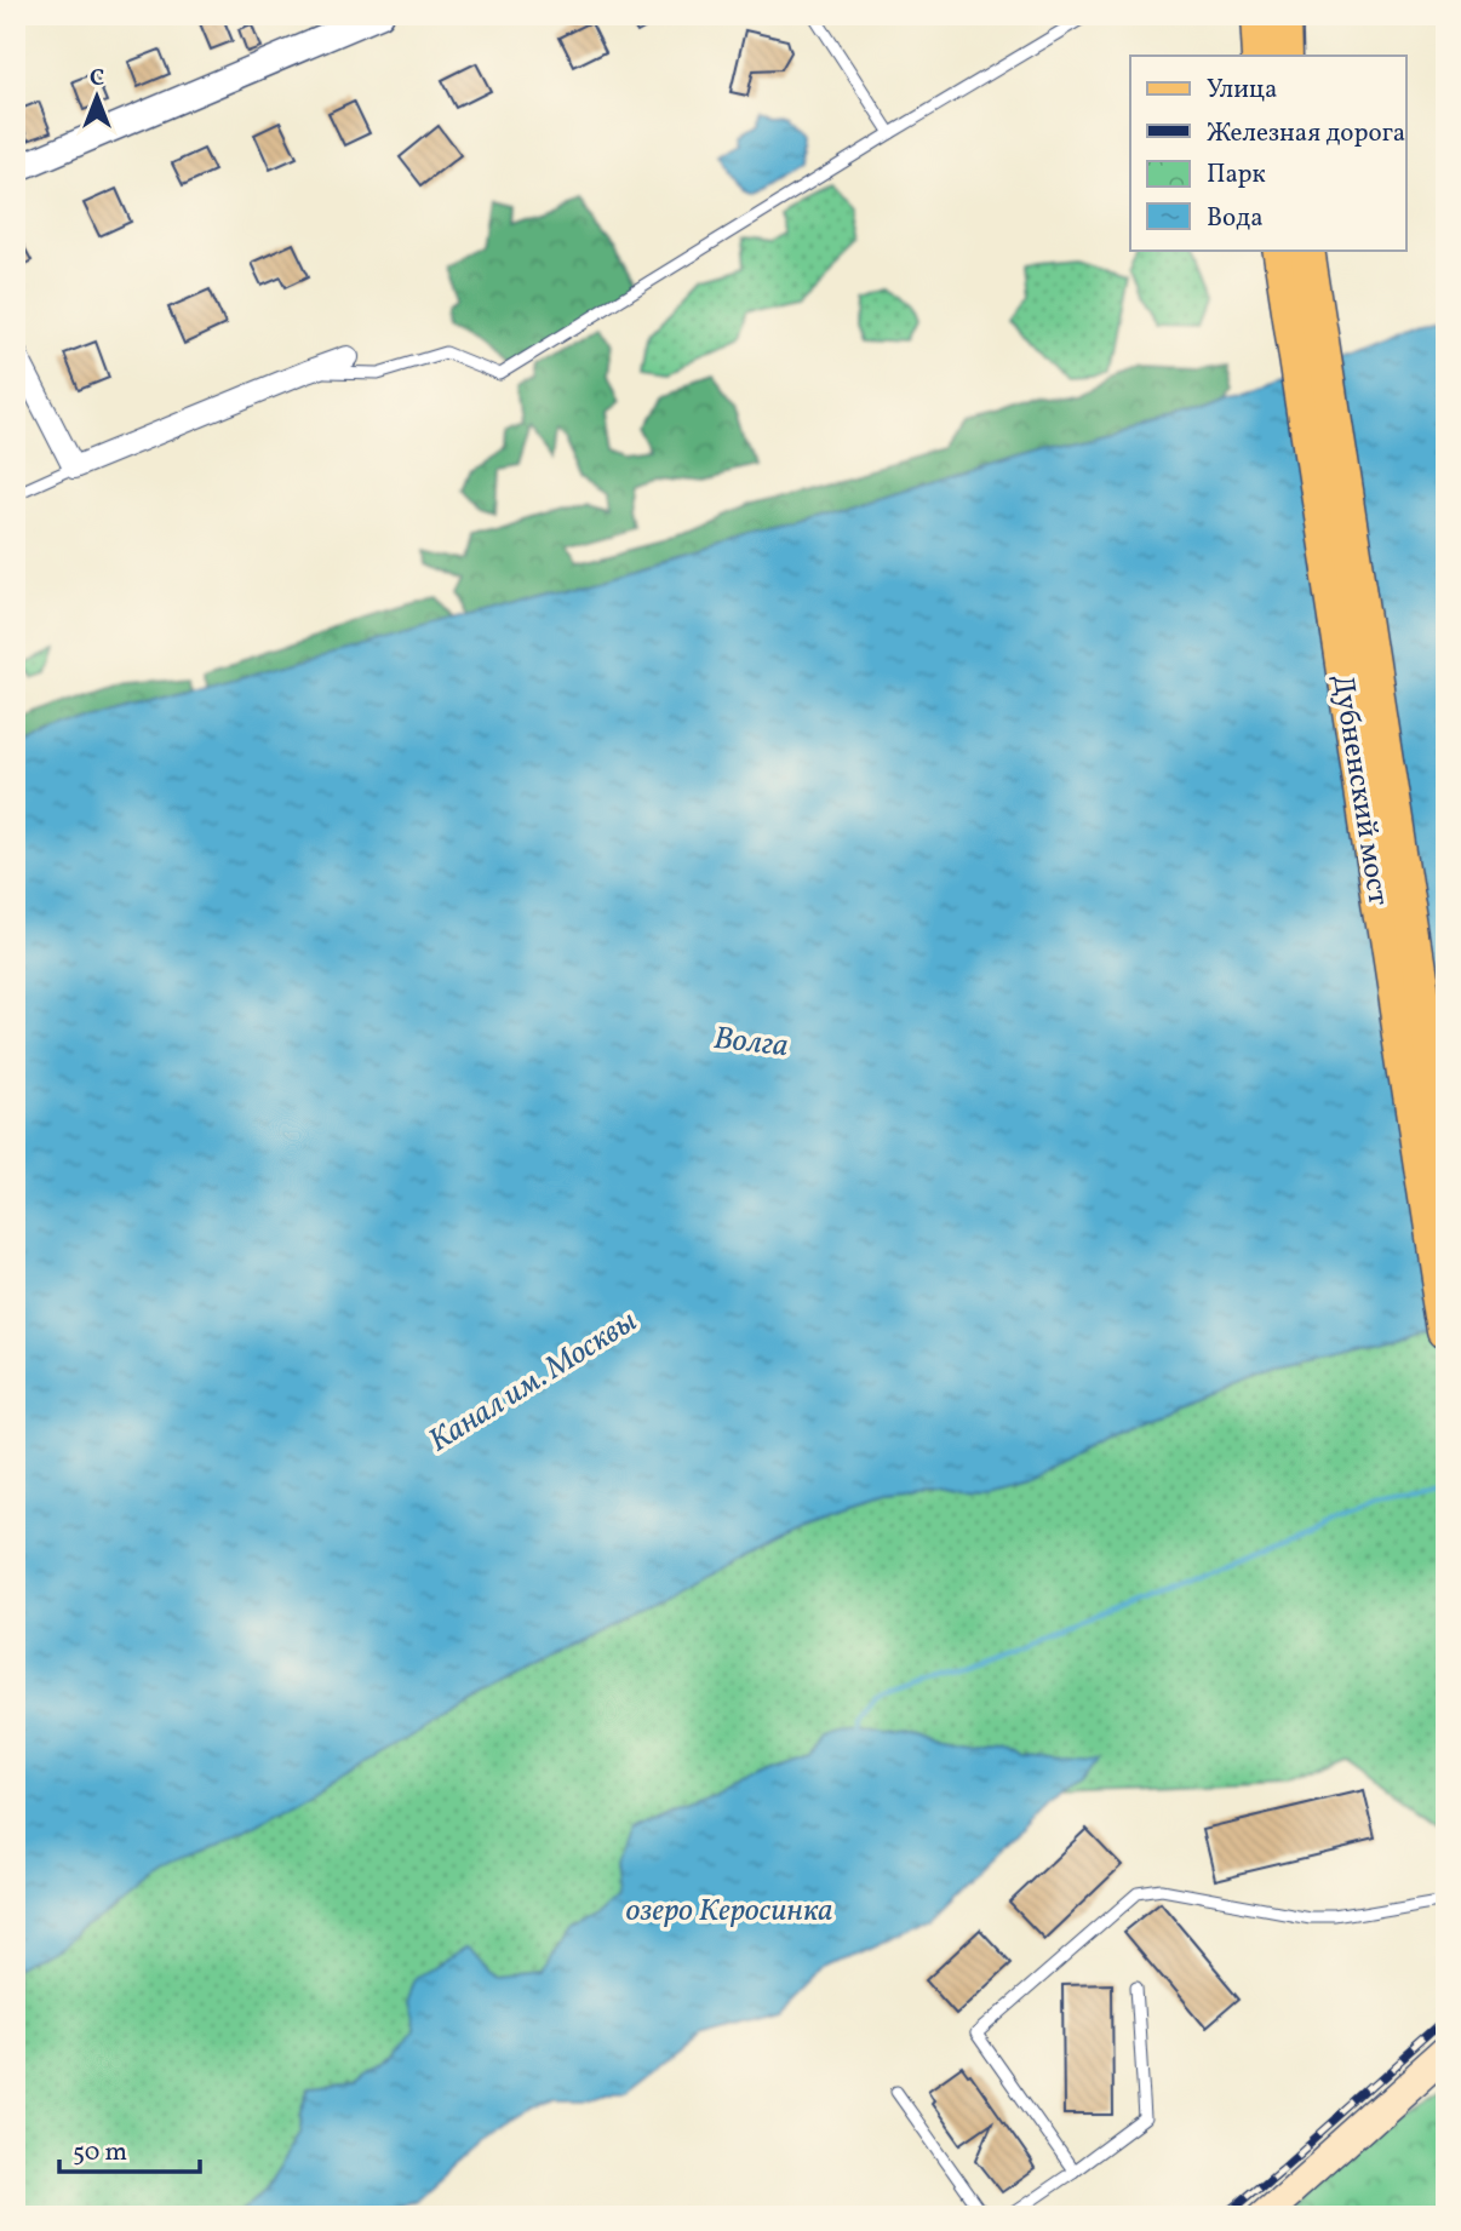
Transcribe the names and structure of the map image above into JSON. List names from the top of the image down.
{
  "streets": {
    "main road": ["Дубненский мост"]
  },
  "water": ["Волга", "Канал им. Москвы", "озеро Керосинка"],
  "legend": [
    "Улица",
    "Железная дорога",
    "Парк",
    "Вода"
  ],
  "scale_bar": "50 m",
  "north": "top"
}
